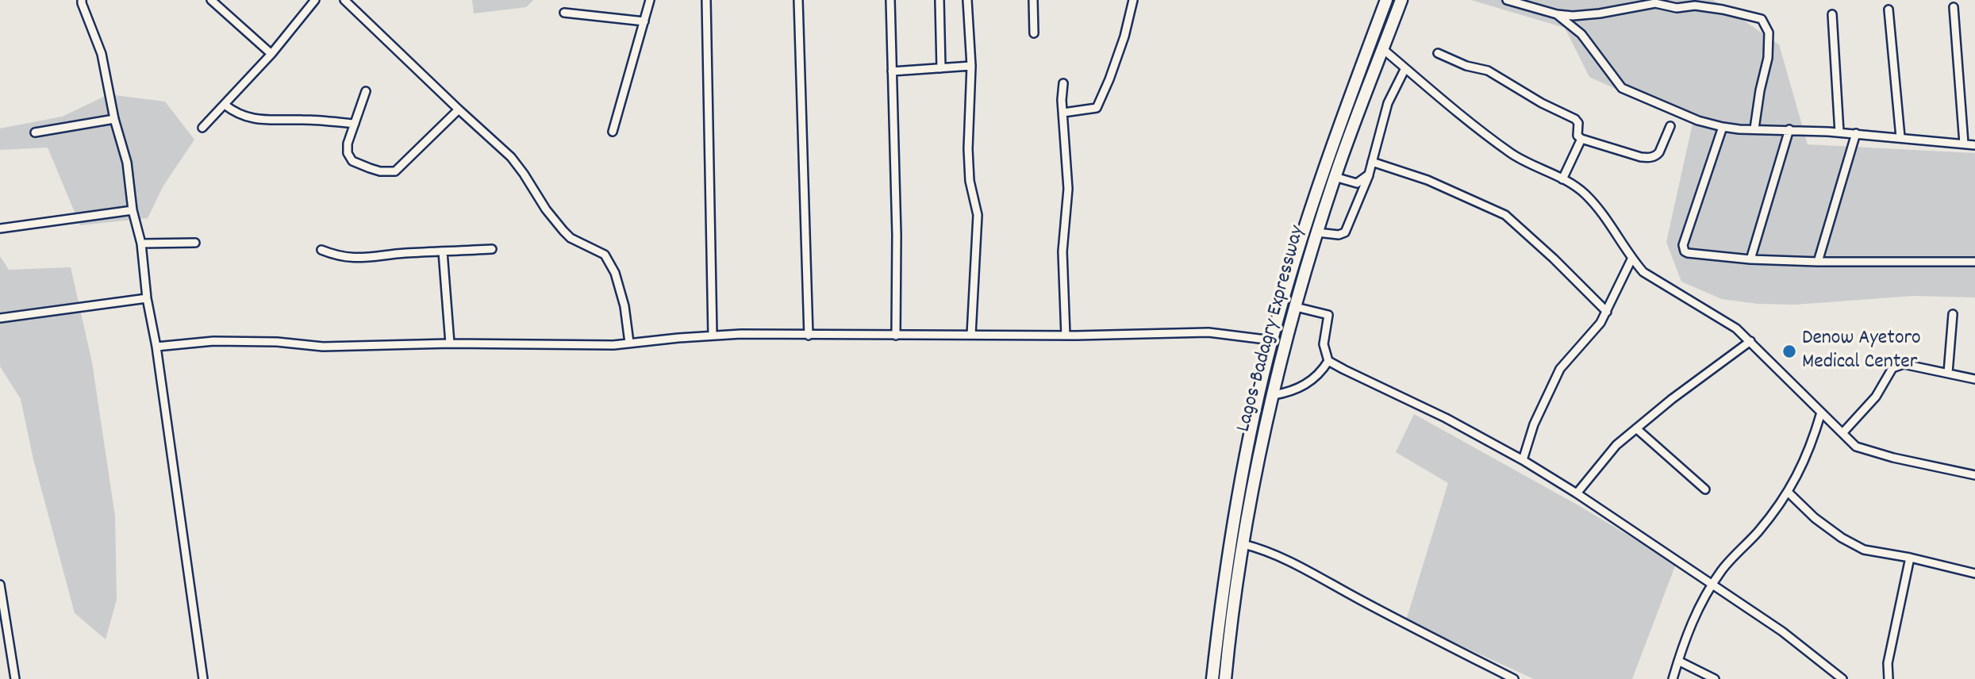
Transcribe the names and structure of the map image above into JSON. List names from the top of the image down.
{
  "streets": {
    "highway": ["Lagos-Badagry Expressway"]
  },
  "places": ["Denow Ayetoro Medical Center"]
}
